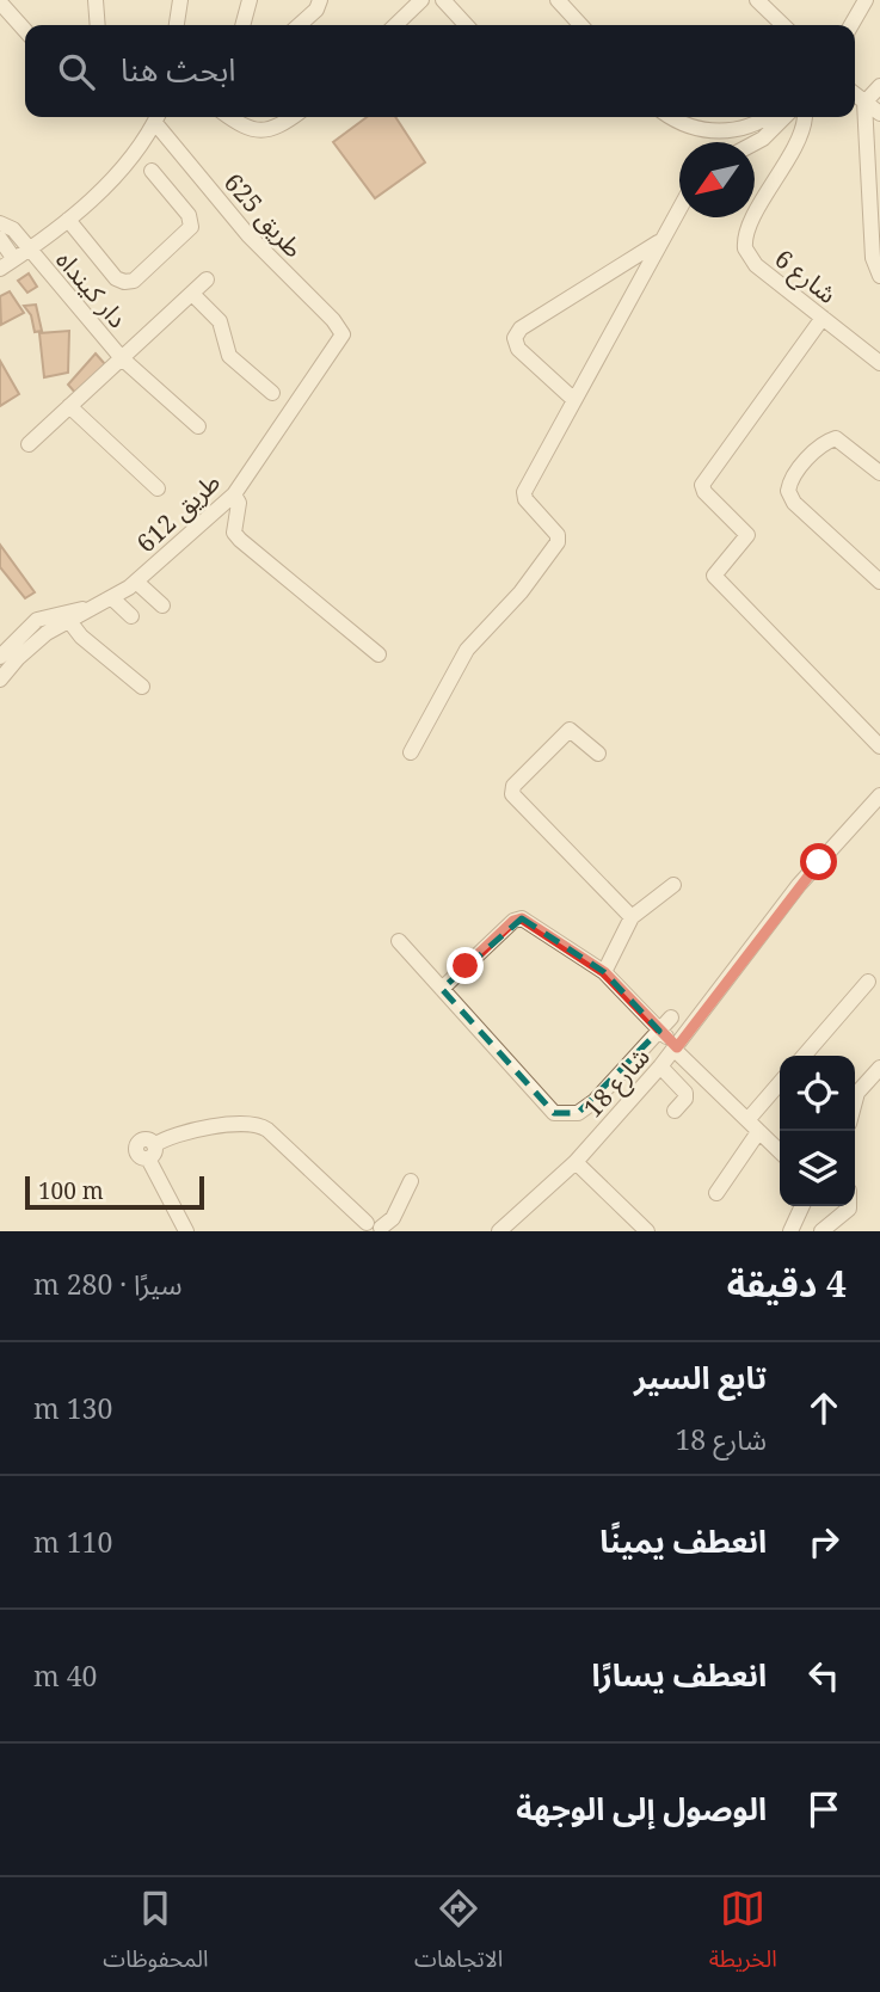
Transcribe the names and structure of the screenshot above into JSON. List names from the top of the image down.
{
  "streets": {
    "street": [
      "طريق 625",
      "شارع 6",
      "دار كينداه",
      "طريق 612",
      "شارع 18"
    ]
  },
  "crossings": [
    ["طريق 625", "طريق 612"]
  ],
  "scale_bar": "100 m",
  "north": "bottom left",
  "page": {
    "search": "ابحث هنا",
    "scale": "100 m",
    "heading": ["4 دقيقة", "سيرًا · 280 m"],
    "list": [
      ["تابع السير", "شارع 18", "130 m"],
      ["انعطف يمينًا", "110 m"],
      ["انعطف يسارًا", "40 m"],
      "الوصول إلى الوجهة"
    ],
    "nav": ["الخريطة", "الاتجاهات", "المحفوظات"]
  }
}
